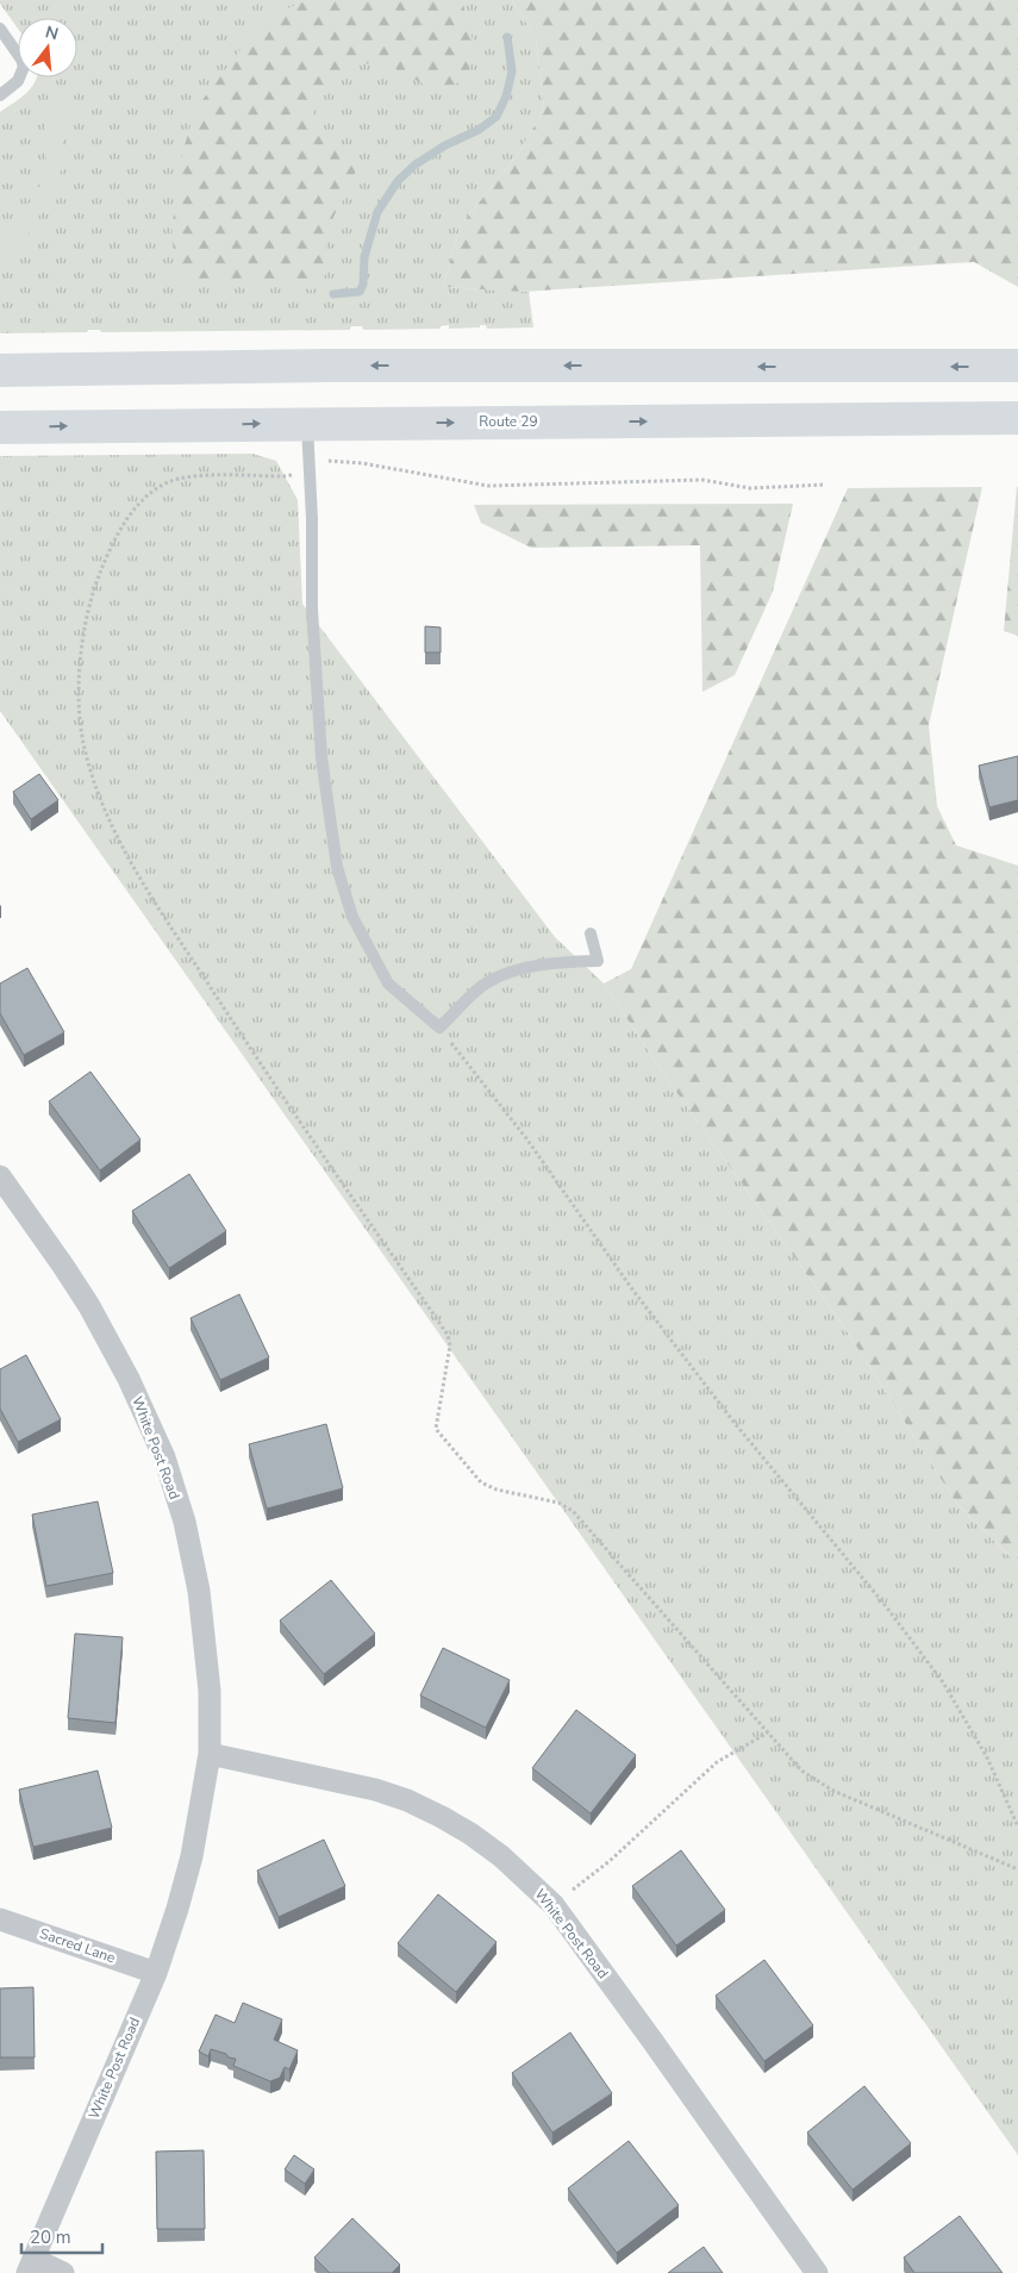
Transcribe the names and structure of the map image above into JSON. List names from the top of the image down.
{
  "streets": {
    "main road": ["Route 29"],
    "street": ["White Post Road", "Sacred Lane"]
  },
  "crossings": [
    ["White Post Road", "Sacred Lane"]
  ],
  "scale_bar": "20 m",
  "north": "top"
}
